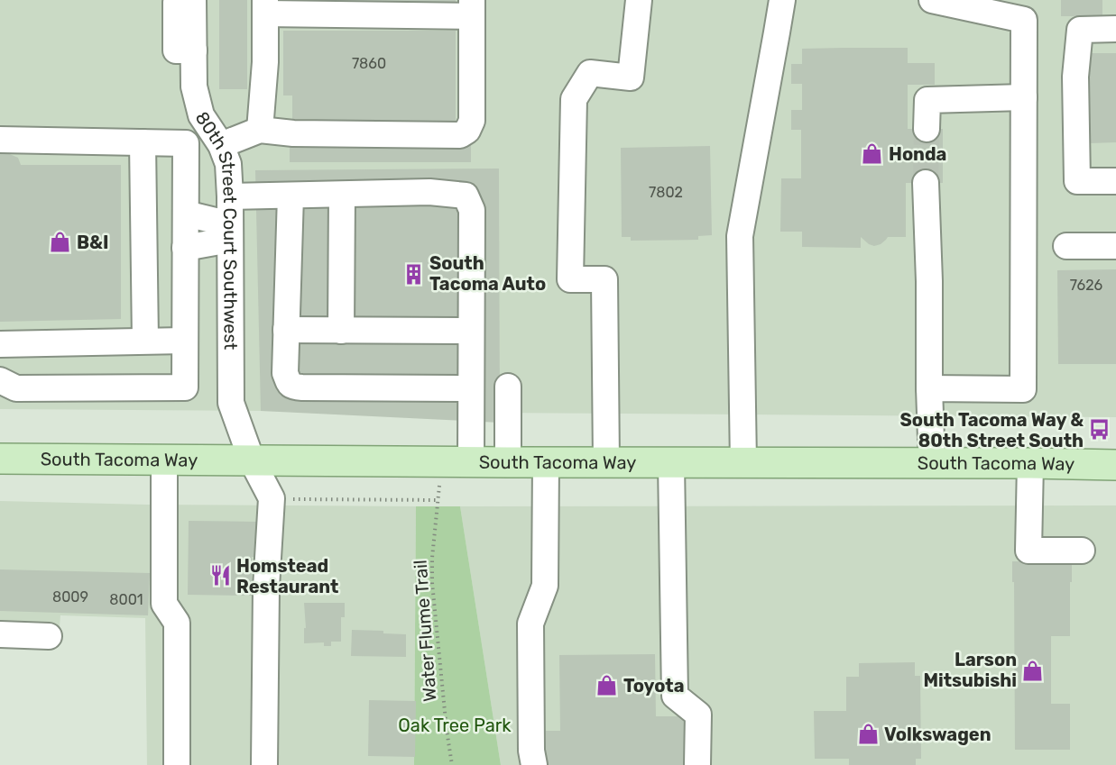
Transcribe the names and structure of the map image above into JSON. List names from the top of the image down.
{
  "streets": {
    "main road": ["South Tacoma Way"],
    "street": ["80th Street Court Southwest"],
    "path": ["Water Flume Trail"]
  },
  "crossings": [
    ["80th Street Court Southwest", "South Tacoma Way"],
    ["South Tacoma Way", "Water Flume Trail"]
  ],
  "parks": ["Oak Tree Park"],
  "places": {
    "shop": [
      "Honda",
      "B&I",
      "Larson Mitsubishi",
      "Toyota",
      "Volkswagen"
    ],
    "building": ["South Tacoma Auto"],
    "bus stop": ["South Tacoma Way & 80th Street South"],
    "restaurant": ["Homstead Restaurant"]
  },
  "house_numbers": [
    "7860",
    "7802",
    "7626",
    "8009",
    "8001"
  ]
}
